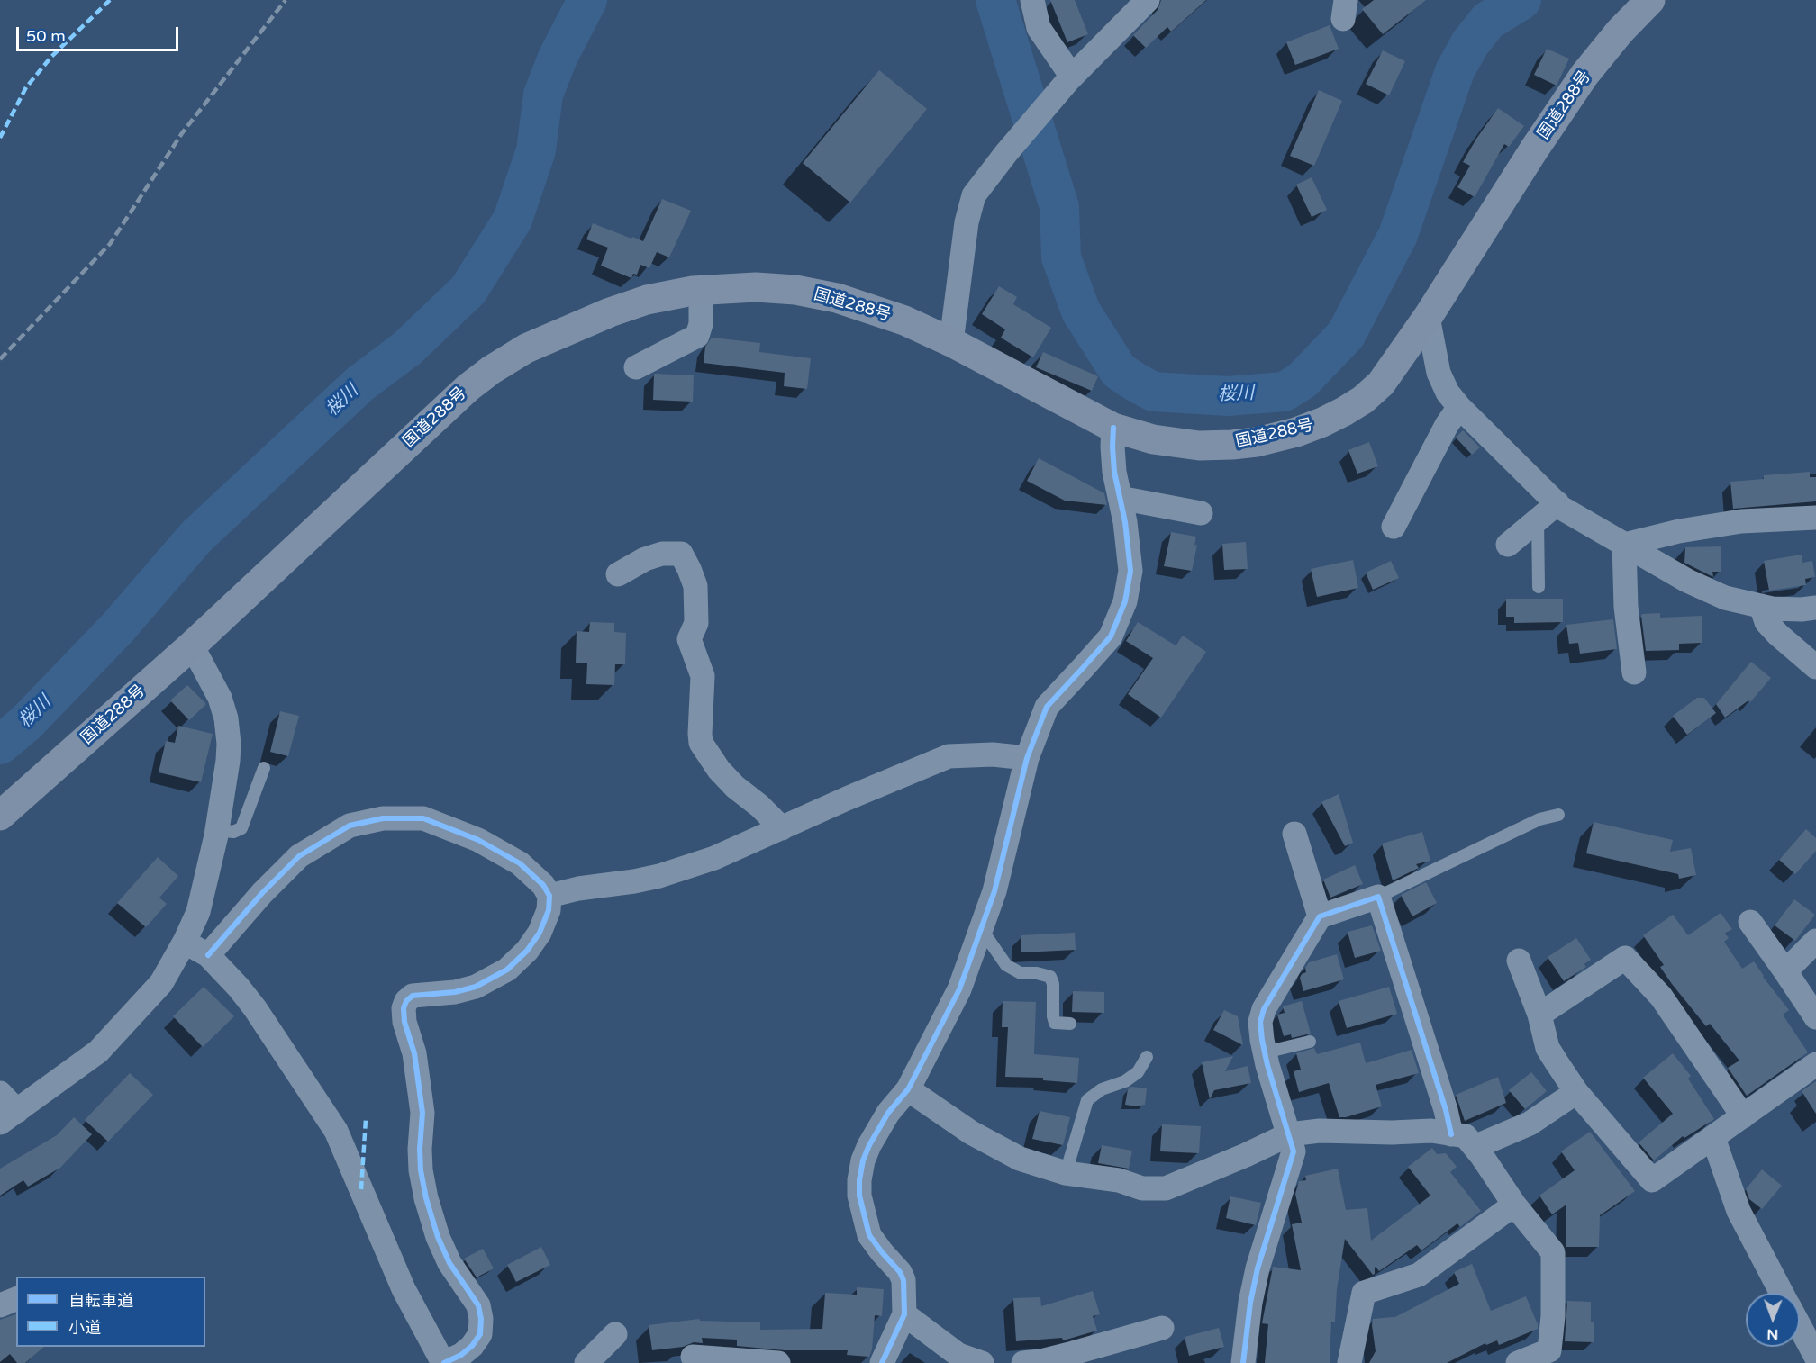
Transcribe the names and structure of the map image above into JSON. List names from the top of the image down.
{
  "streets": {
    "highway": ["国道288号"]
  },
  "water": ["桜川"],
  "legend": ["自転車道", "小道"],
  "scale_bar": "50 m",
  "north": "bottom"
}
